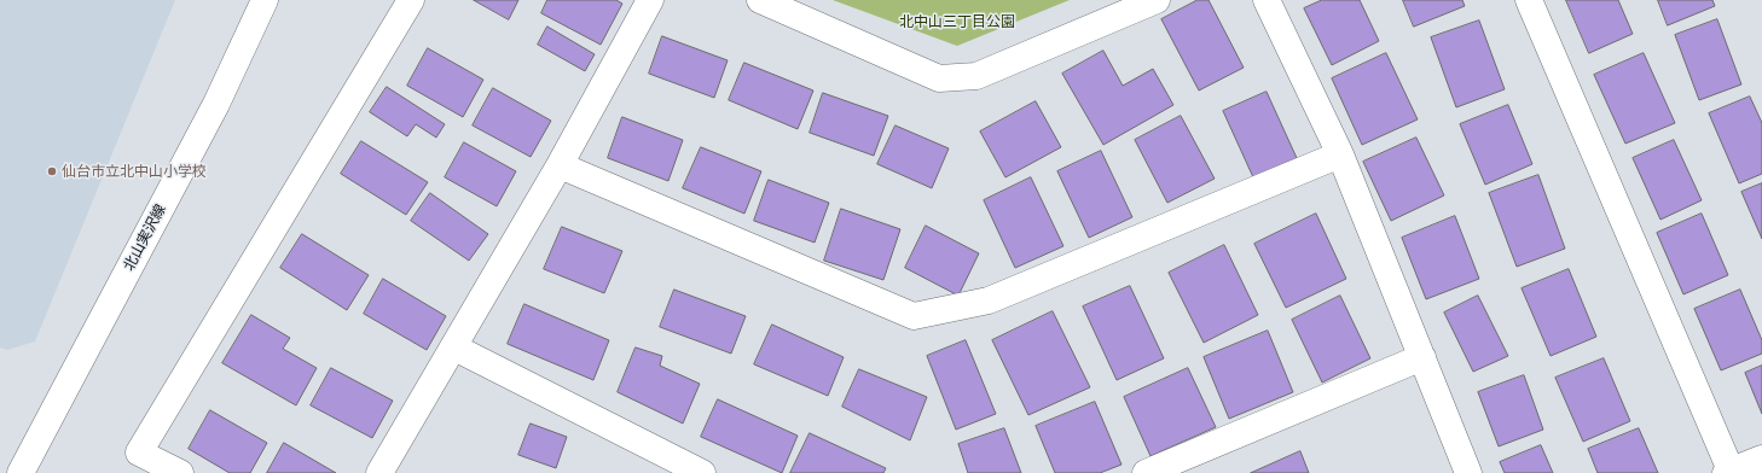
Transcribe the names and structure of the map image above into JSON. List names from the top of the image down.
{
  "streets": {
    "street": ["北山実沢線"]
  },
  "parks": ["北中山三丁目公園"],
  "places": ["仙台市立北中山小学校"]
}
